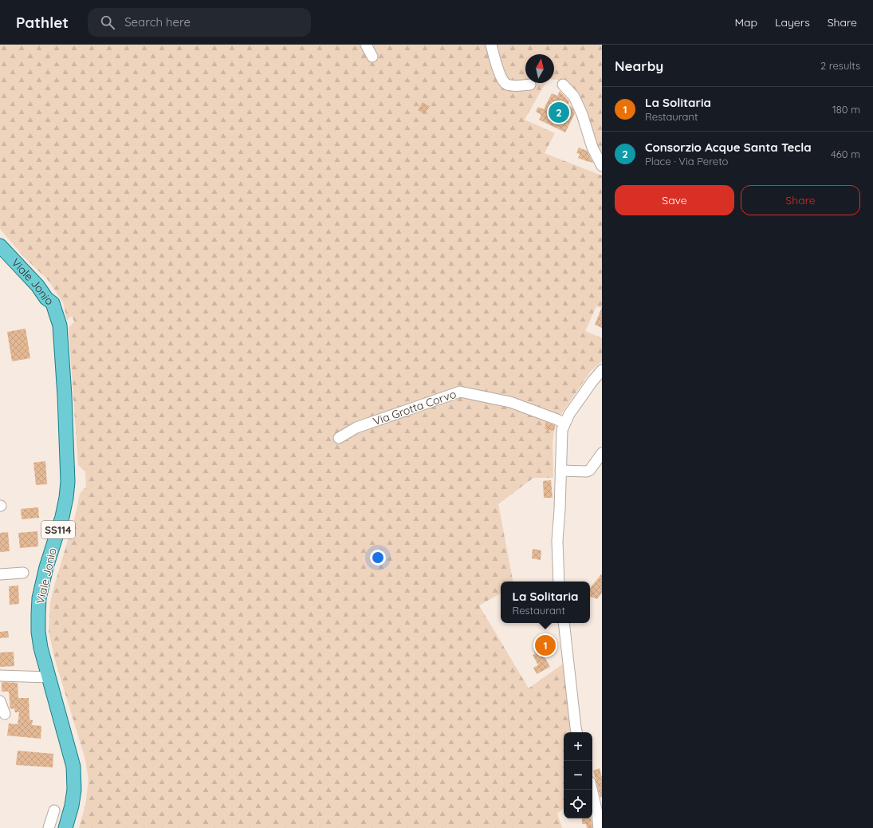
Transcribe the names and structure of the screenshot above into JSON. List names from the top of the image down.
{
  "streets": {
    "main road": ["Viale Jonio", "SS114"],
    "street": ["Via Grotta Corvo"]
  },
  "north": "top",
  "page": {
    "header": "Pathlet",
    "search": "Search here",
    "nav": ["Map", "Layers", "Share"],
    "heading": ["Nearby", "2 results"],
    "list": [
      {
        "mark": "1",
        "name": "La Solitaria",
        "note": "Restaurant",
        "value": "180 m"
      },
      {
        "mark": "2",
        "name": "Consorzio Acque Santa Tecla",
        "note": "Place · Via Pereto",
        "value": "460 m"
      }
    ],
    "pins": ["2", "1"],
    "buttons": ["Save", "Share"],
    "popup": ["La Solitaria", "Restaurant"],
    "map_buttons": ["+", "−"]
  }
}
